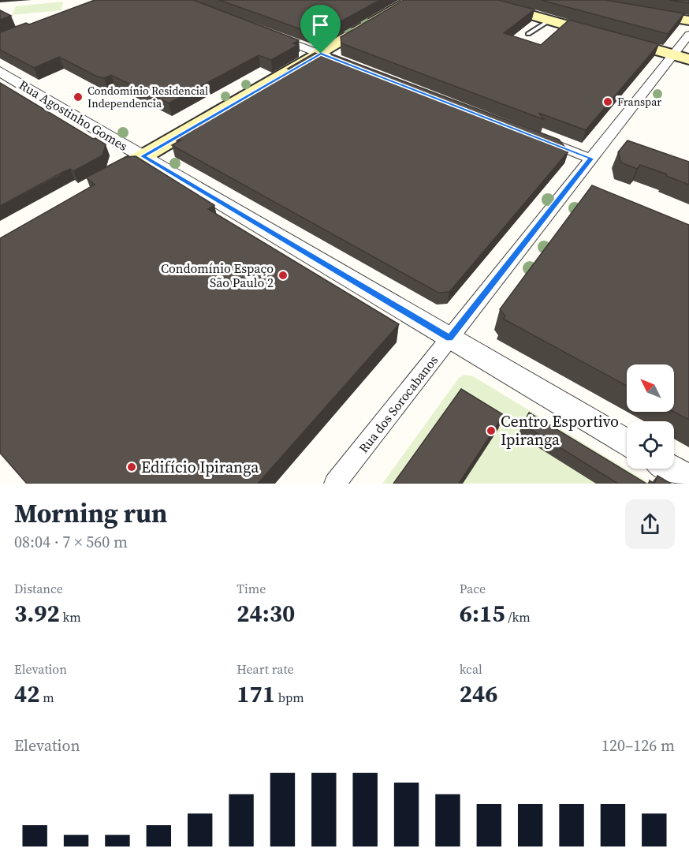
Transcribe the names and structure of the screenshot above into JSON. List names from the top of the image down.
{
  "streets": {
    "street": ["Rua Agostinho Gomes", "Rua dos Sorocabanos"]
  },
  "crossings": [
    ["Rua Agostinho Gomes", "Rua dos Sorocabanos"]
  ],
  "places": [
    "Condomínio Residencial Independencia",
    "Franspar",
    "Condomínio Espaço São Paulo 2",
    "Centro Esportivo Ipiranga",
    "Edifício Ipiranga"
  ],
  "north": "top left",
  "page": {
    "heading": ["Morning run", "08:04 · 7 × 560 m"],
    "stats": [
      ["Distance", "3.92 km"],
      ["Time", "24:30"],
      ["Pace", "6:15 /km"],
      ["Elevation", "42 m"],
      ["Heart rate", "171 bpm"],
      ["kcal", "246"]
    ],
    "chart": ["Elevation", "120–126 m"]
  }
}
